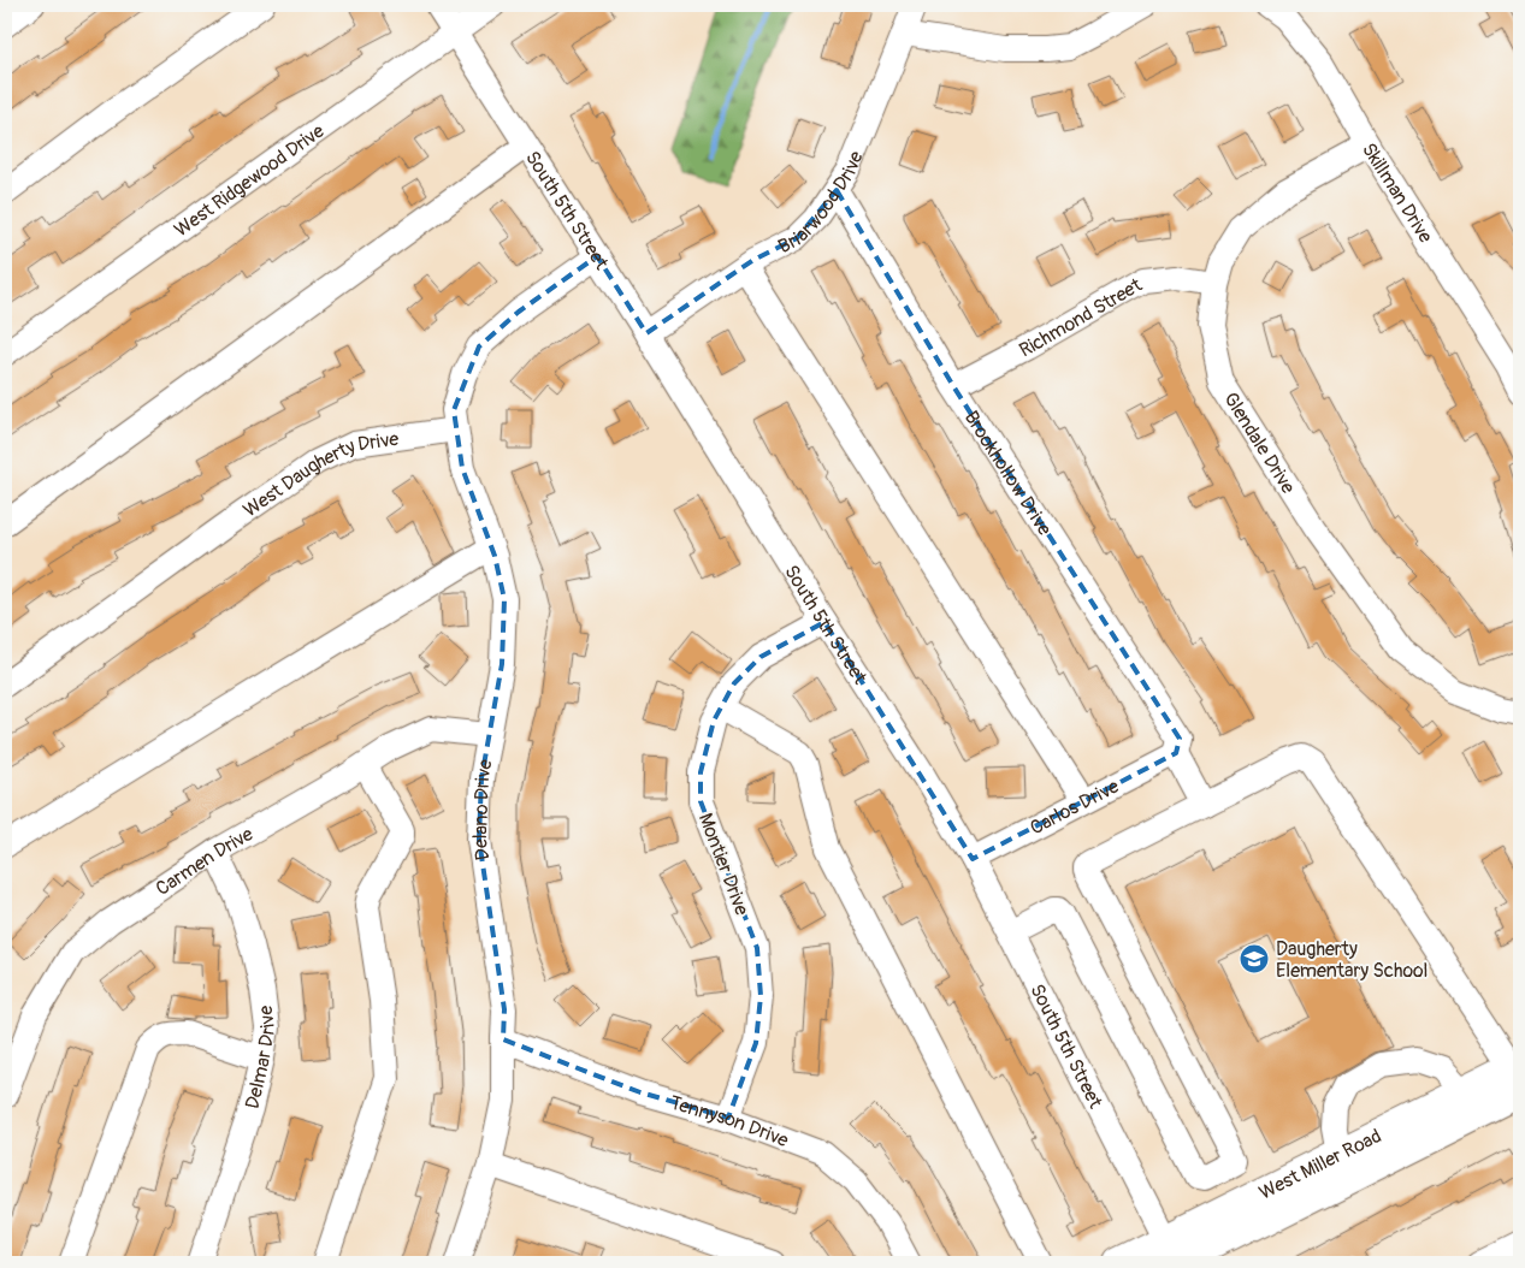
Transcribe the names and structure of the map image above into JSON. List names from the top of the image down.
{
  "streets": {
    "main road": ["West Miller Road"],
    "street": [
      "West Ridgewood Drive",
      "Skillman Drive",
      "Briarwood Drive",
      "South 5th Street",
      "Richmond Street",
      "Glendale Drive",
      "Brookhollow Drive",
      "West Daugherty Drive",
      "Carlos Drive",
      "Delano Drive",
      "Carmen Drive",
      "Montier Drive",
      "Delmar Drive",
      "Tennyson Drive"
    ]
  },
  "crossings": [
    ["West Ridgewood Drive", "South 5th Street"],
    ["Skillman Drive", "Glendale Drive"],
    ["Briarwood Drive", "South 5th Street"],
    ["Briarwood Drive", "Brookhollow Drive"],
    ["South 5th Street", "Carlos Drive"],
    ["South 5th Street", "Montier Drive"],
    ["South 5th Street", "West Miller Road"],
    ["Richmond Street", "Glendale Drive"],
    ["Richmond Street", "Brookhollow Drive"],
    ["Brookhollow Drive", "Carlos Drive"],
    ["West Daugherty Drive", "Delano Drive"],
    ["Delano Drive", "Carmen Drive"],
    ["Delano Drive", "Tennyson Drive"],
    ["Carmen Drive", "Delmar Drive"],
    ["Montier Drive", "Tennyson Drive"]
  ],
  "places": {
    "school or university": ["Daugherty Elementary School"]
  }
}
